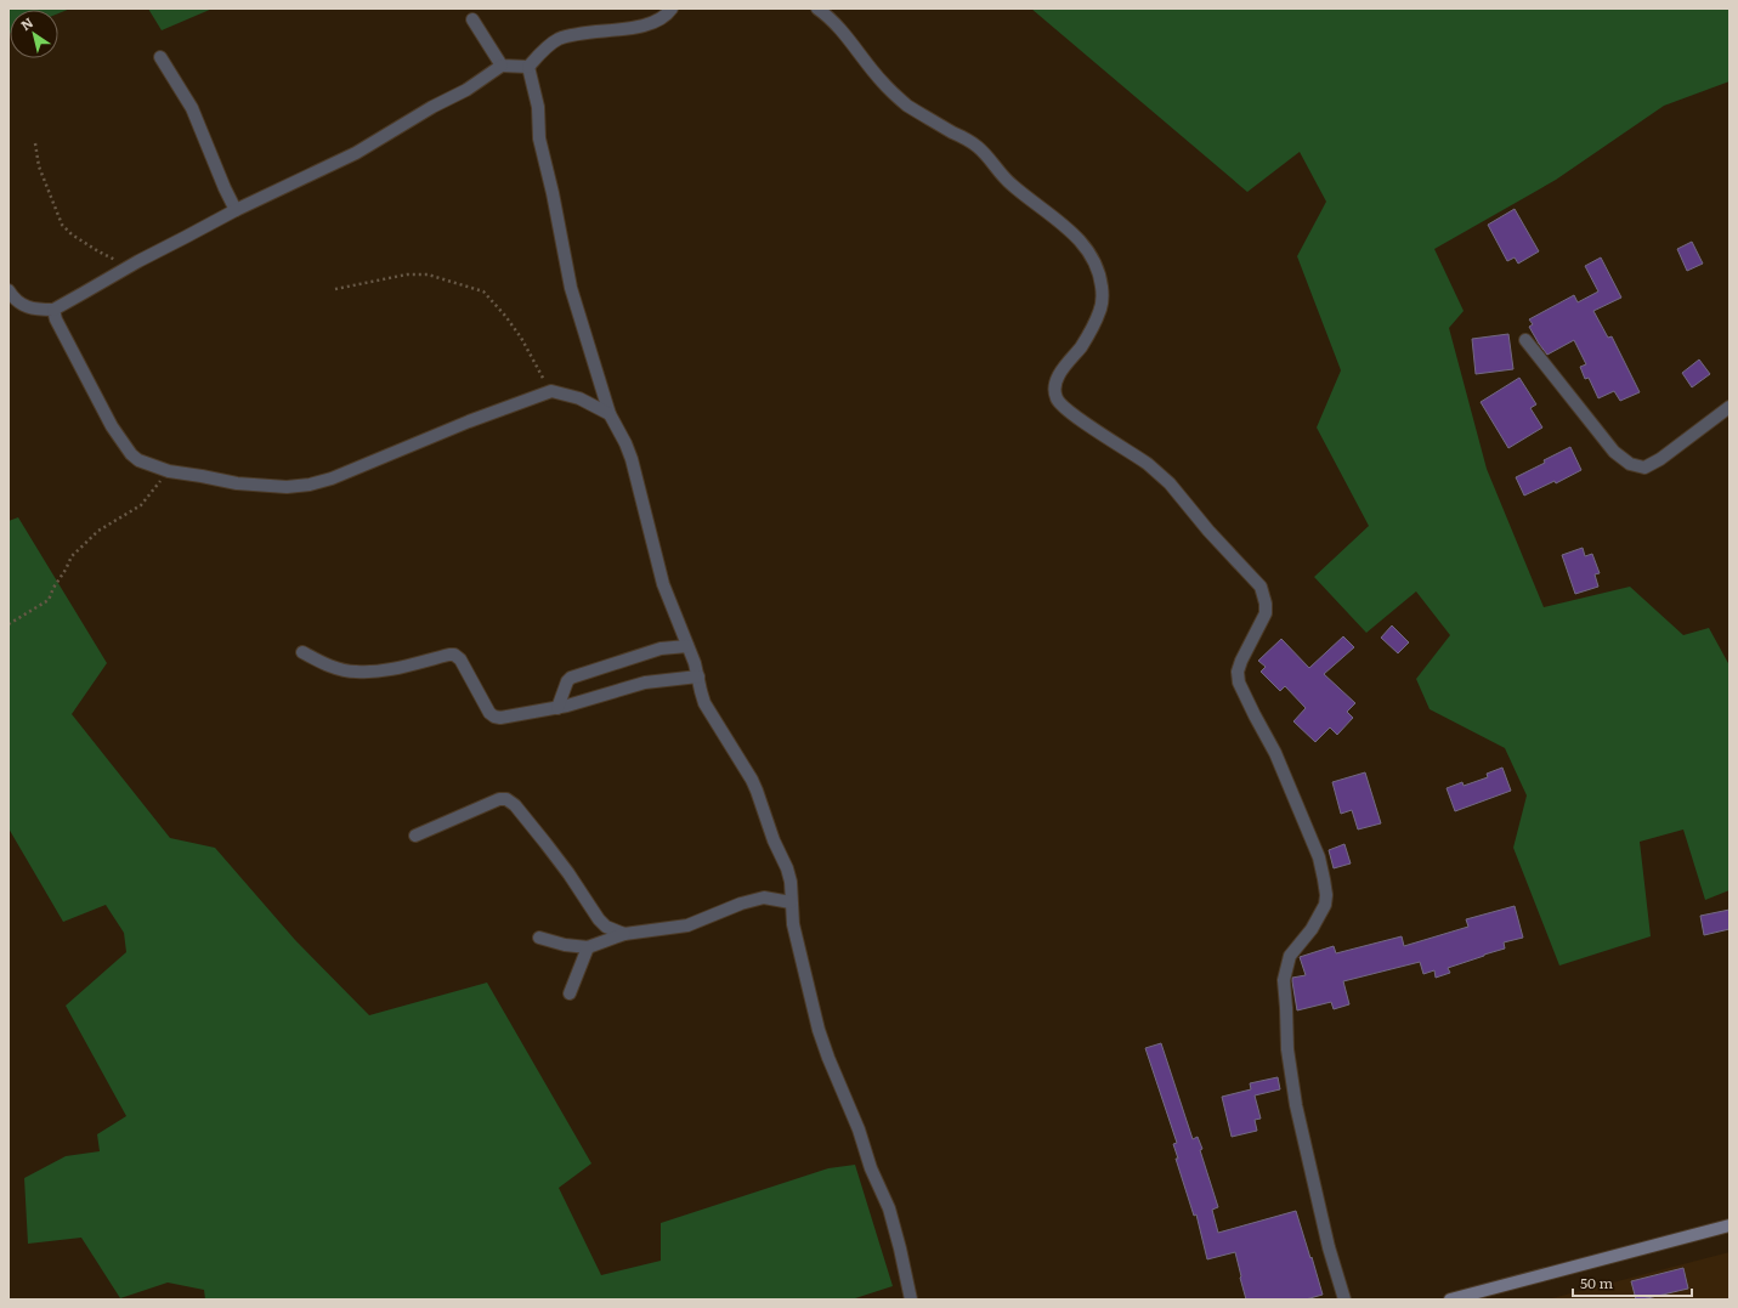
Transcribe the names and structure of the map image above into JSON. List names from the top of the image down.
{
  "scale_bar": "50 m",
  "north": "top left"
}
